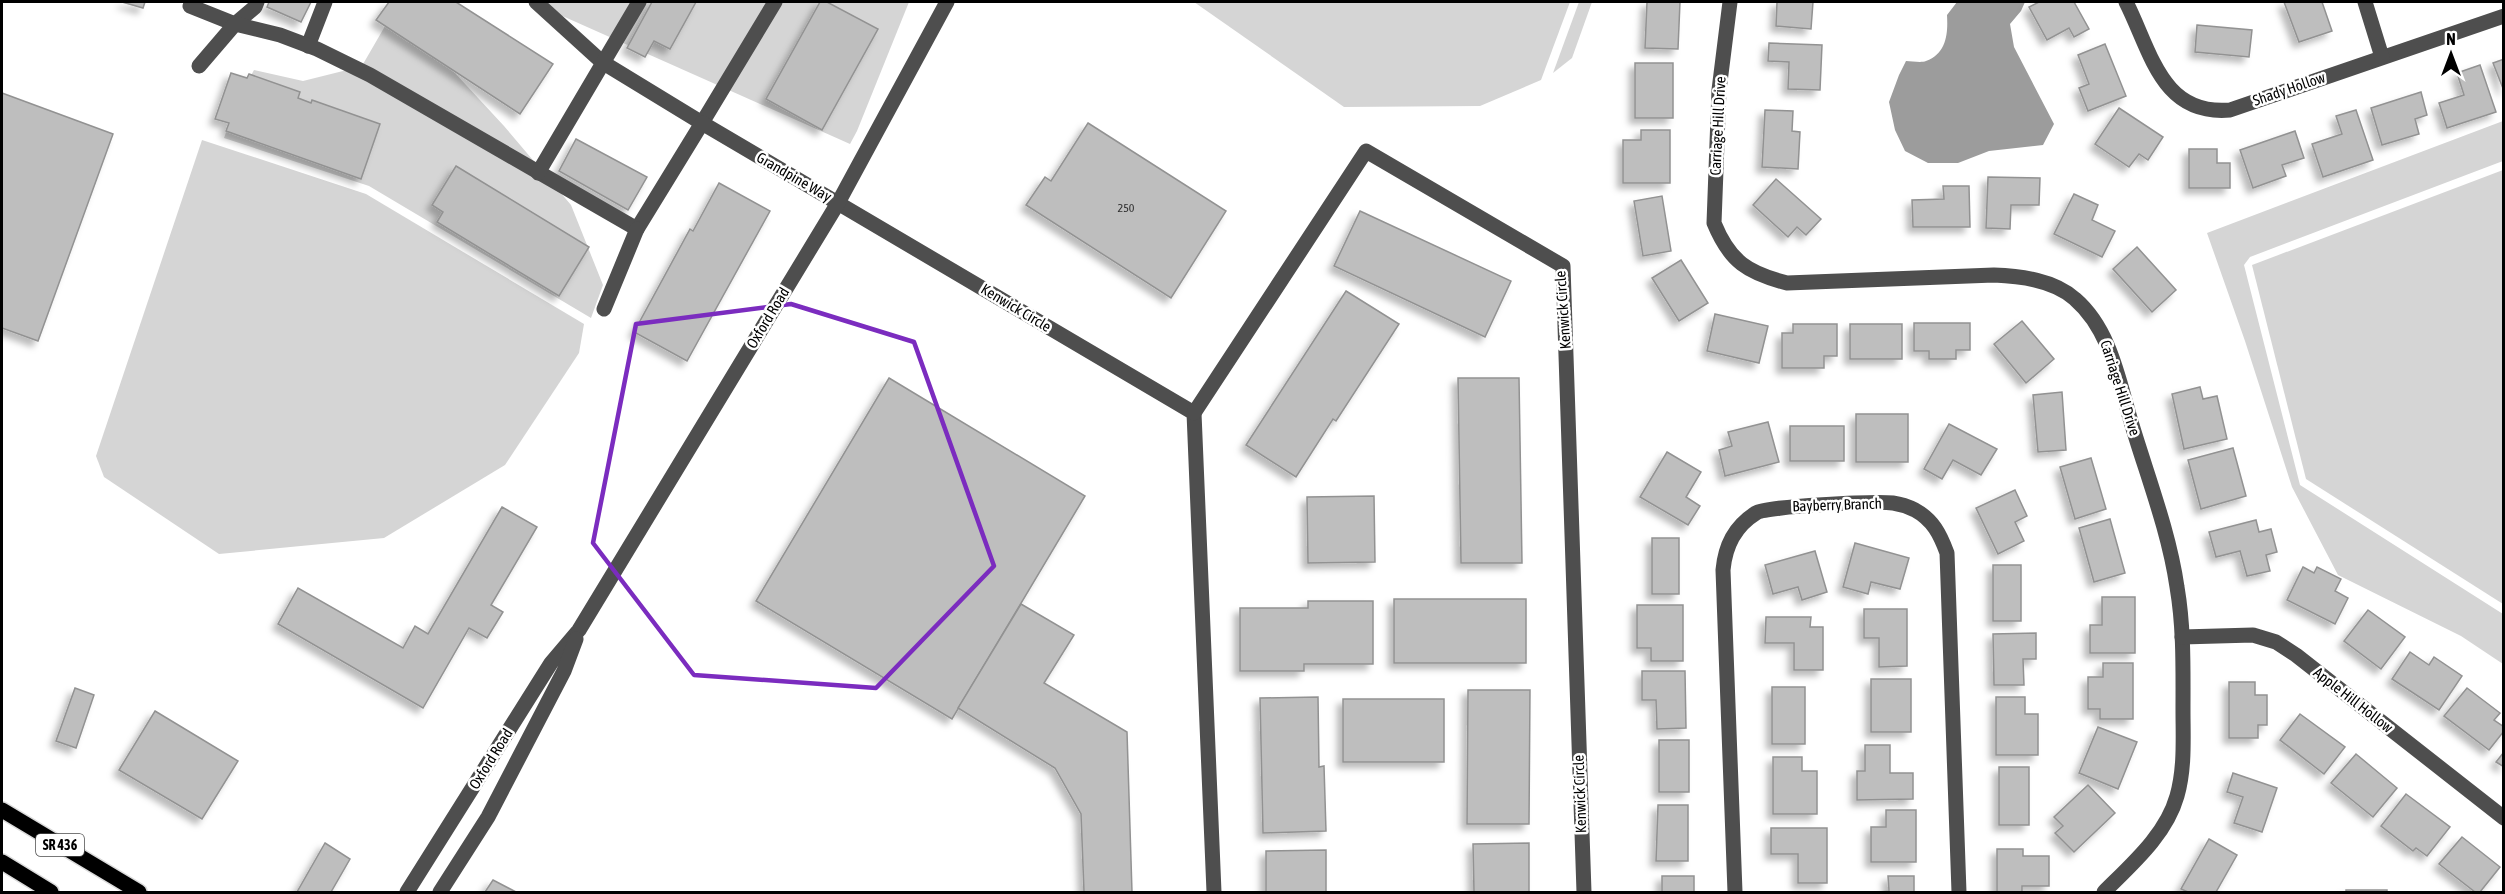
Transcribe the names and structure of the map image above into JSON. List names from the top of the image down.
{
  "streets": {
    "main road": ["SR 436"],
    "street": [
      "Shady Hollow",
      "Carriage Hill Drive",
      "Grandpine Way",
      "Kenwick Circle",
      "Oxford Road",
      "Bayberry Branch",
      "Apple Hill Hollow"
    ]
  },
  "crossings": [
    ["Carriage Hill Drive", "Apple Hill Hollow"],
    ["Grandpine Way", "Kenwick Circle"],
    ["Grandpine Way", "Oxford Road"],
    ["Kenwick Circle", "Oxford Road"]
  ],
  "house_numbers": ["250"],
  "north": "top"
}
